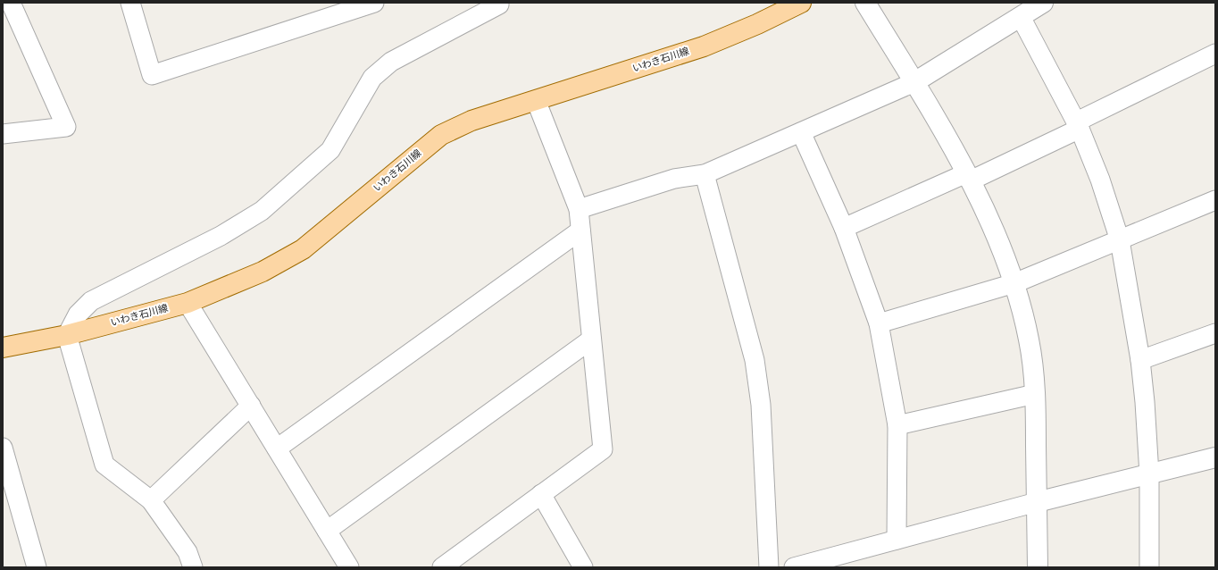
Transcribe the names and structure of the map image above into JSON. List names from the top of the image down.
{
  "streets": {
    "main road": ["いわき石川線"]
  }
}
